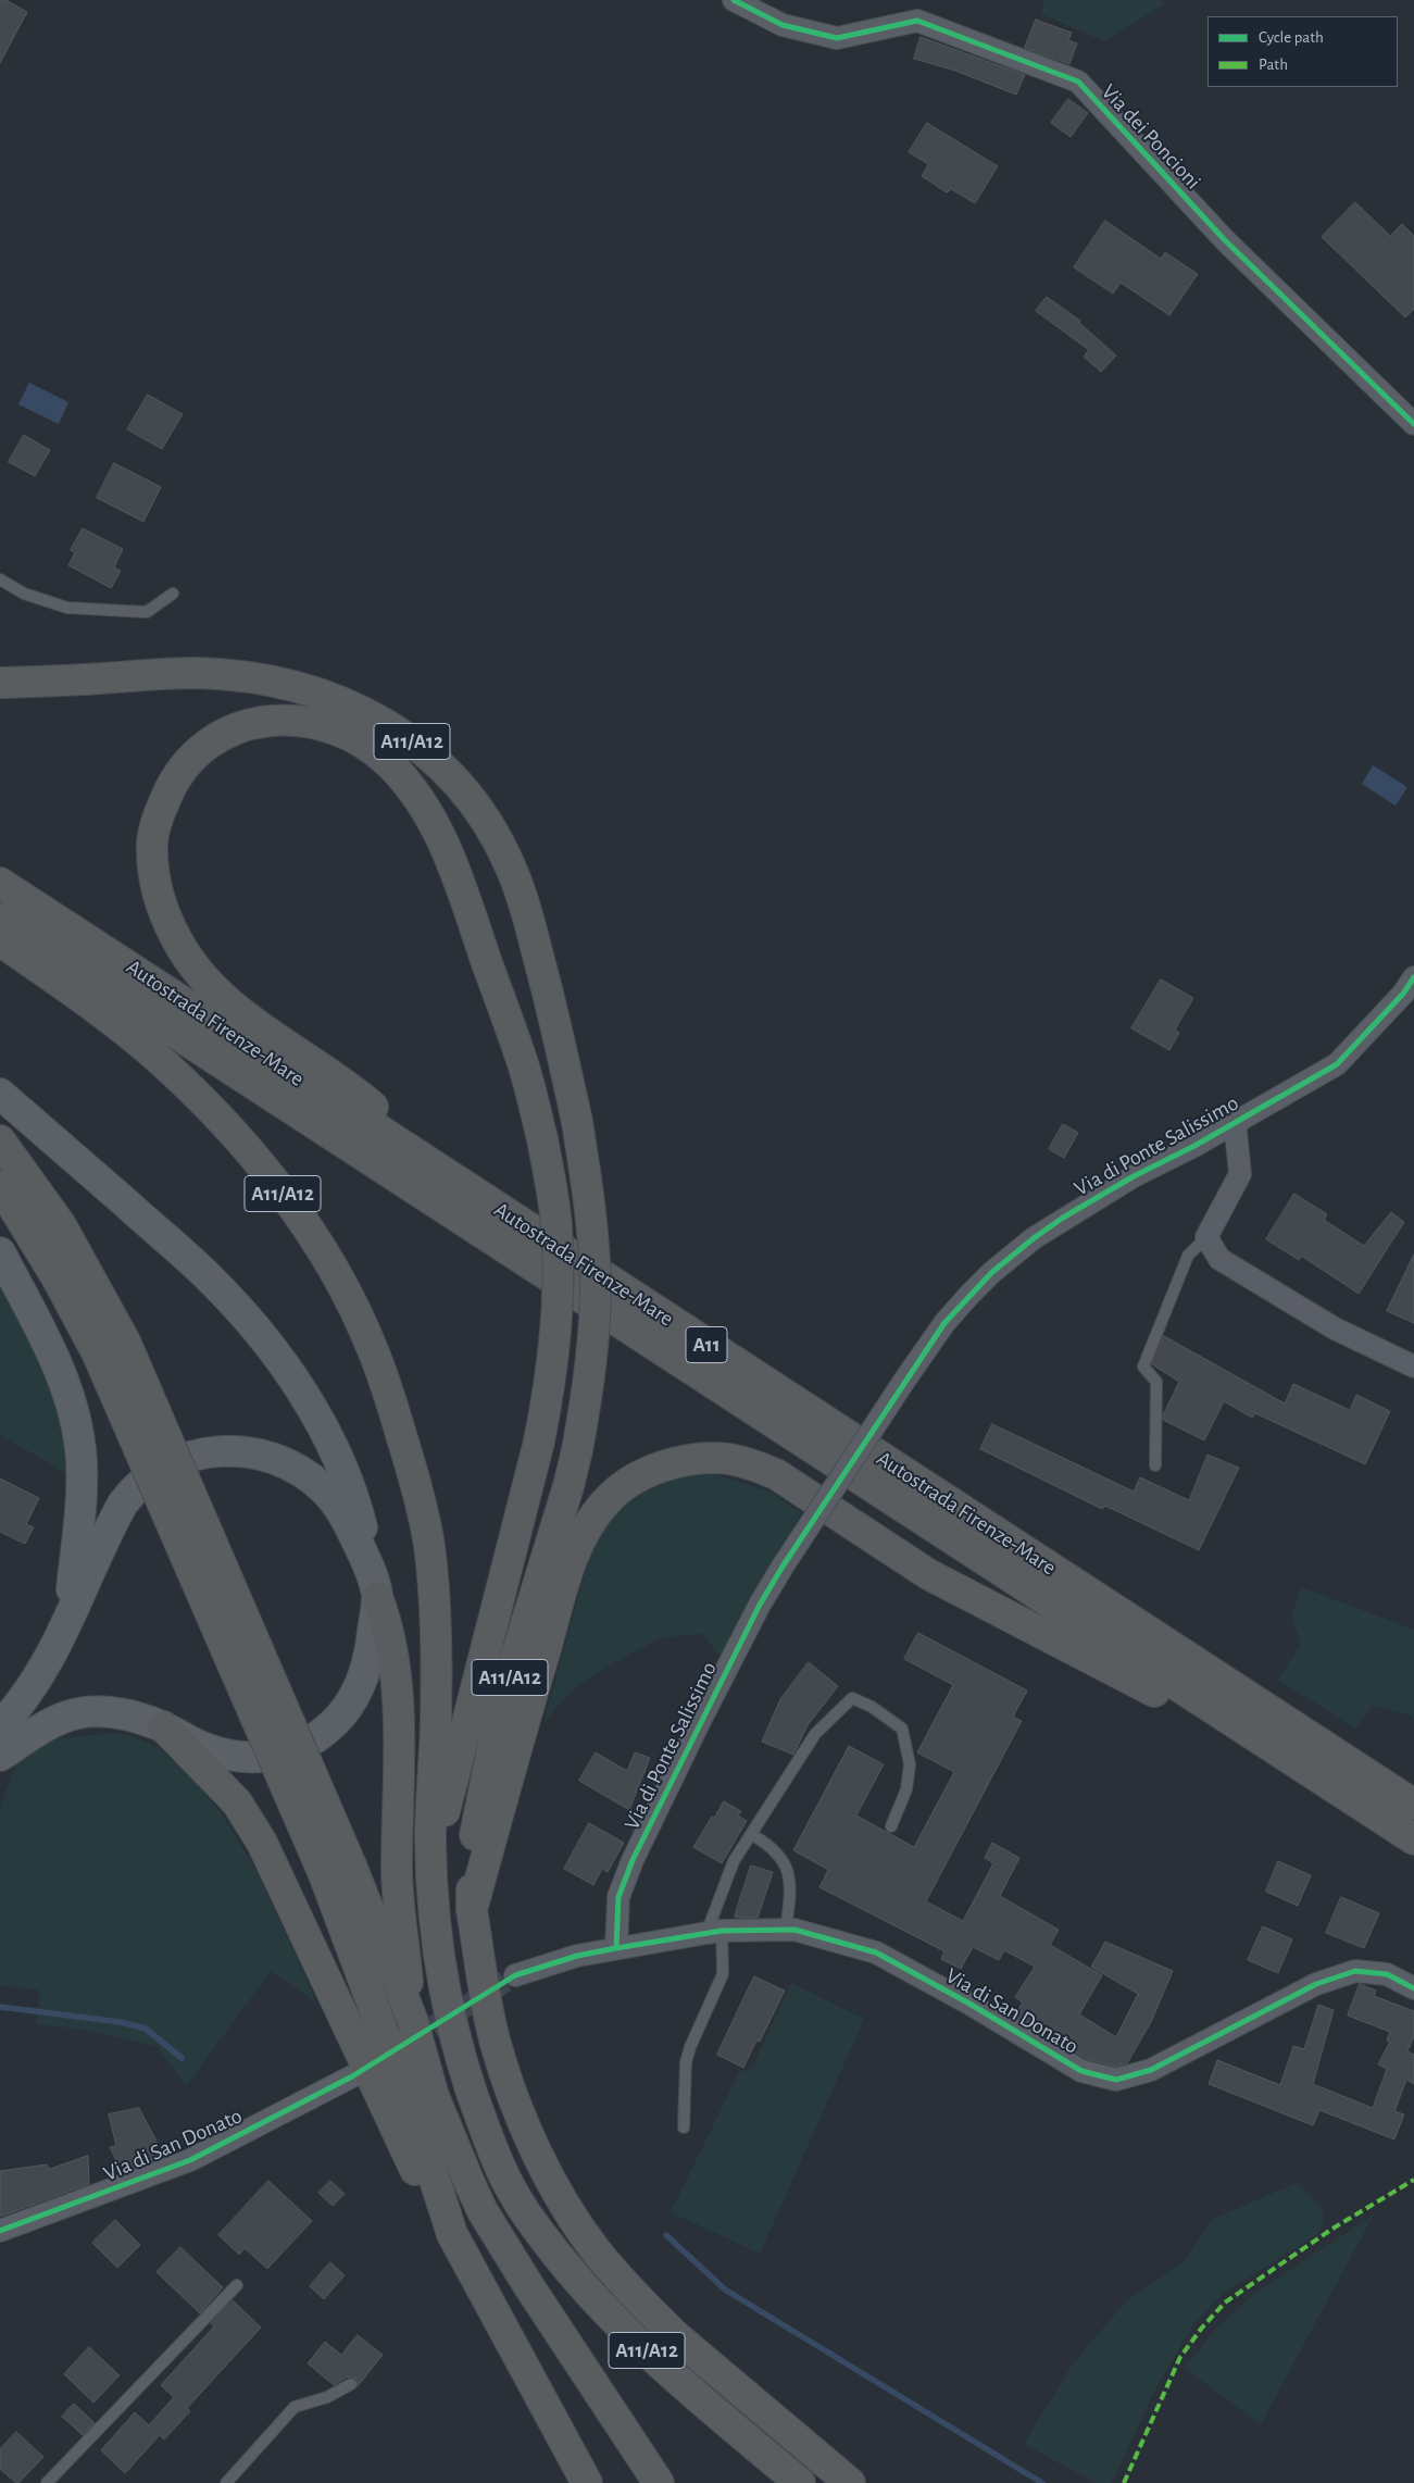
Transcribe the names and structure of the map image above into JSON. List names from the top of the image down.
{
  "streets": {
    "highway": ["A11/A12", "Autostrada Firenze-Mare", "A11"],
    "street": ["Via dei Poncioni", "Via di Ponte Salissimo", "Via di San Donato"]
  },
  "crossings": [
    ["Via di Ponte Salissimo", "Via di San Donato"]
  ],
  "legend": ["Cycle path", "Path"]
}
